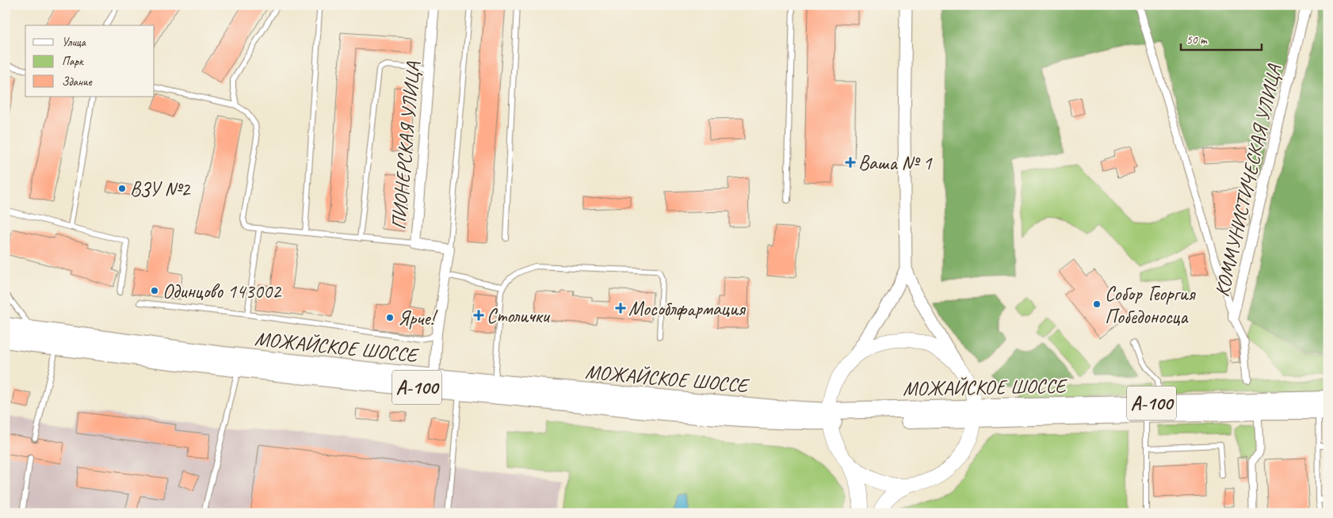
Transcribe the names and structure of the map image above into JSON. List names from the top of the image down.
{
  "streets": {
    "main road": ["МОЖАЙСКОЕ ШОССЕ", "А-100"],
    "street": ["ПИОНЕРСКАЯ УЛИЦА", "КОММУНИСТИЧЕСКАЯ УЛИЦА"]
  },
  "places": {
    "health": ["Ваша № 1", "Мособлфармация", "Столички"],
    "other": [
      "ВЗУ №2",
      "Одинцово 143002",
      "Собор Георгия Победоносца",
      "Ярче!"
    ]
  },
  "legend": ["Улица", "Парк", "Здание"],
  "scale_bar": "50 m"
}
